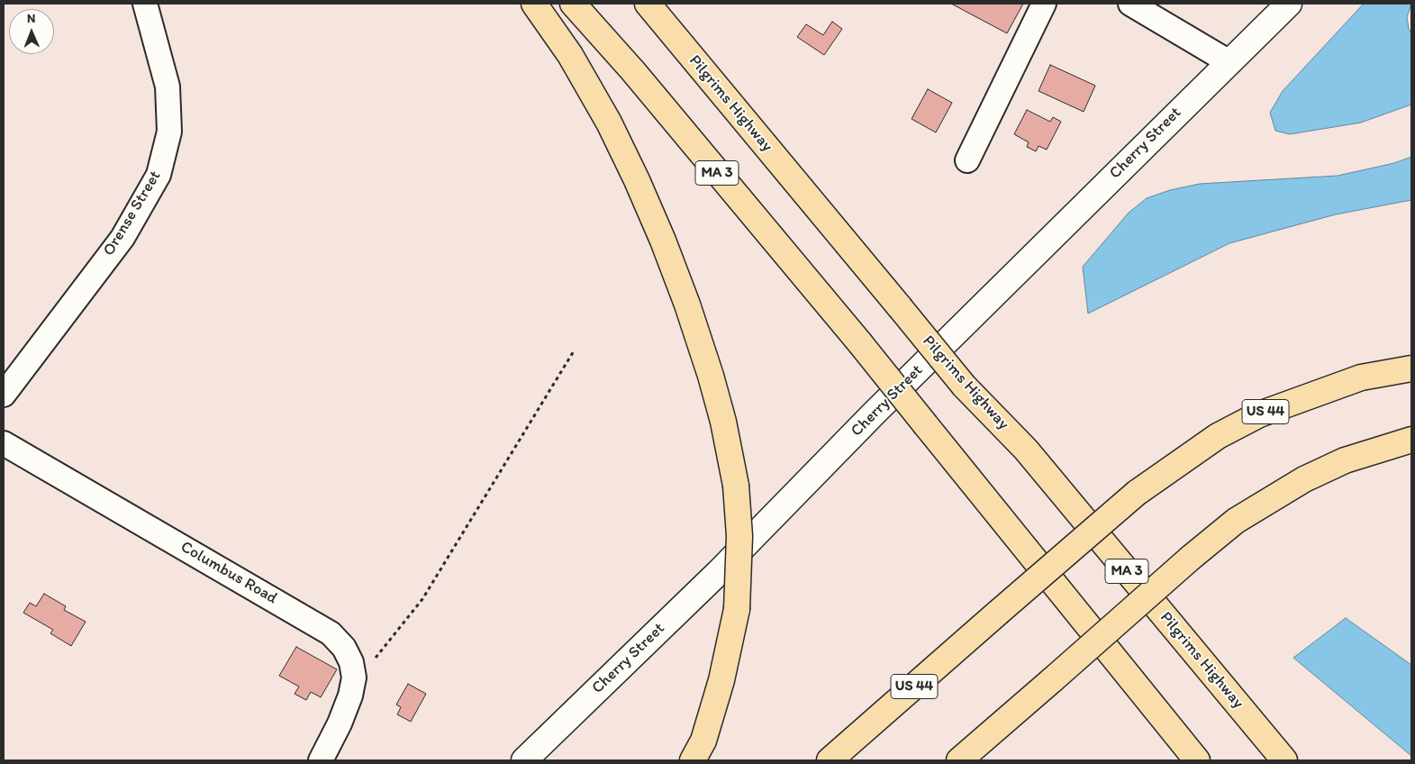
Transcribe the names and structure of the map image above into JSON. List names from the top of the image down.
{
  "streets": {
    "highway": ["Pilgrims Highway", "MA 3", "US 44"],
    "main road": ["Cherry Street"],
    "street": ["Orense Street", "Columbus Road"]
  },
  "north": "top"
}
